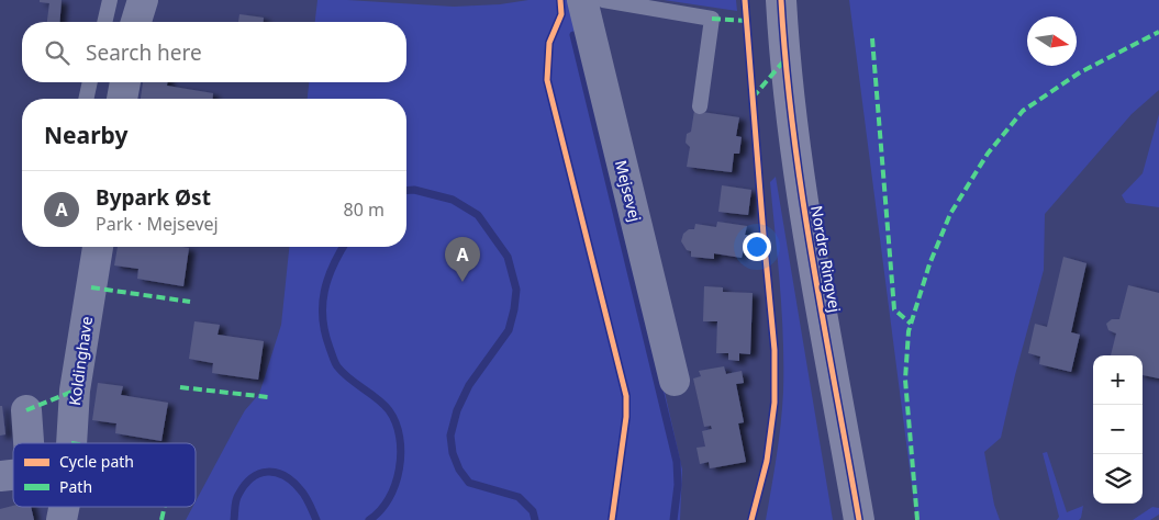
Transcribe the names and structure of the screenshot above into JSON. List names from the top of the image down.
{
  "streets": {
    "main road": ["Nordre Ringvej"],
    "street": ["Mejsevej", "Koldinghave"]
  },
  "legend": ["Cycle path", "Path"],
  "north": "right",
  "page": {
    "search": "Search here",
    "heading": "Nearby",
    "list": [
      {
        "mark": "A",
        "name": "Bypark Øst",
        "note": "Park · Mejsevej",
        "value": "80 m"
      }
    ],
    "pins": "A",
    "map_buttons": ["+", "−"]
  }
}
